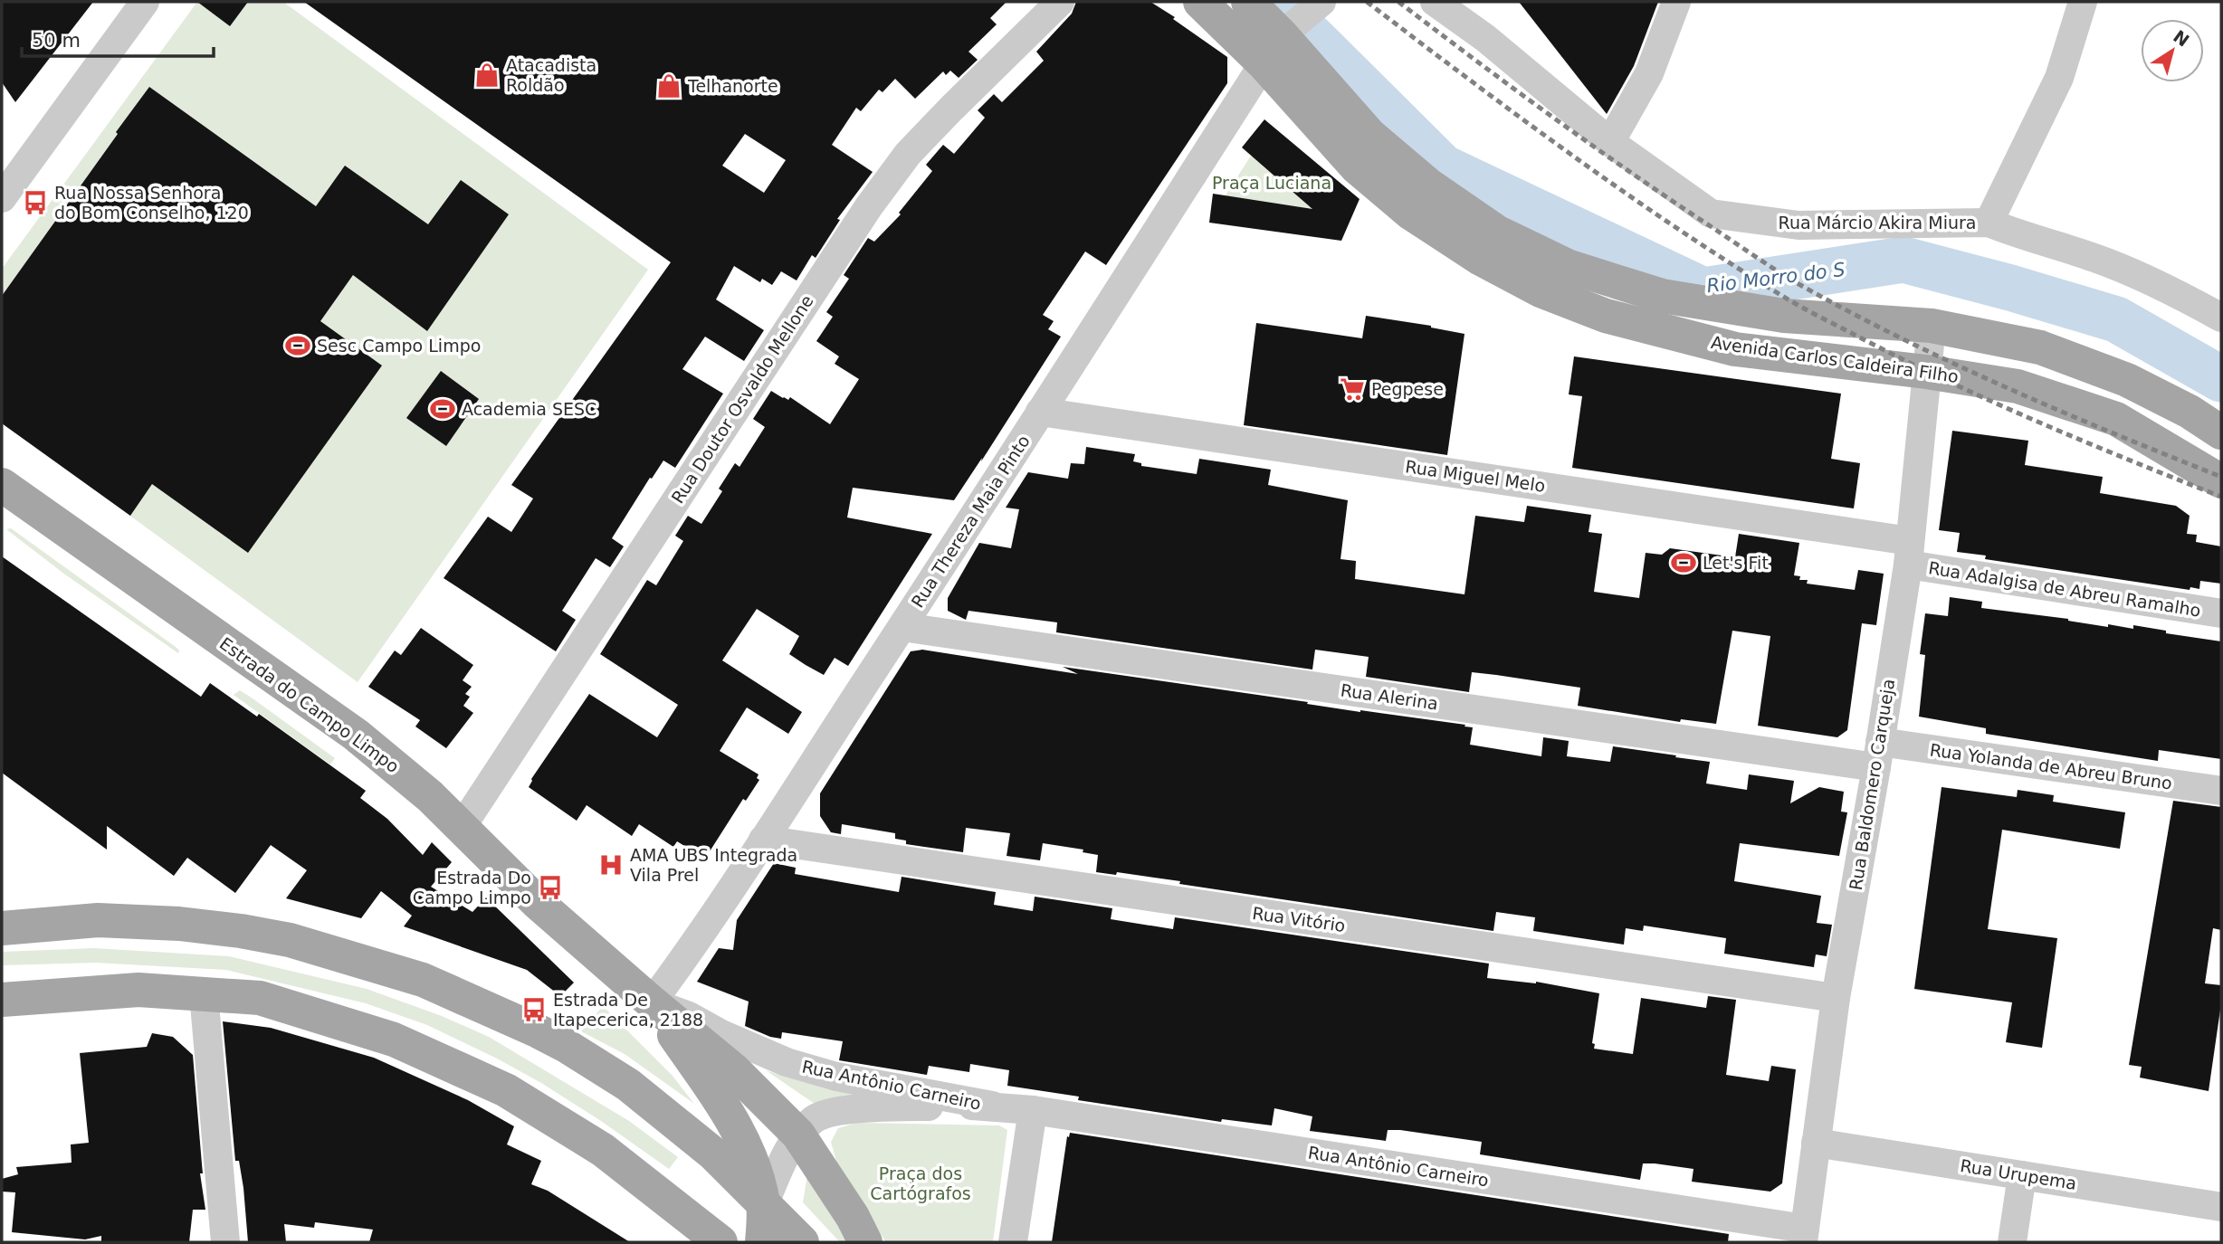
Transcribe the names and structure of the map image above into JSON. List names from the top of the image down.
{
  "streets": {
    "main road": ["Avenida Carlos Caldeira Filho", "Estrada do Campo Limpo"],
    "street": [
      "Rua Márcio Akira Miura",
      "Rua Doutor Osvaldo Mellone",
      "Rua Miguel Melo",
      "Rua Thereza Maia Pinto",
      "Rua Adalgisa de Abreu Ramalho",
      "Rua Alerina",
      "Rua Yolanda de Abreu Bruno",
      "Rua Baldomero Carqueja",
      "Rua Vitório",
      "Rua Antônio Carneiro",
      "Rua Urupema"
    ]
  },
  "crossings": [
    ["Avenida Carlos Caldeira Filho", "Rua Thereza Maia Pinto"],
    ["Avenida Carlos Caldeira Filho", "Rua Baldomero Carqueja"],
    ["Rua Doutor Osvaldo Mellone", "Estrada do Campo Limpo"],
    ["Rua Miguel Melo", "Rua Thereza Maia Pinto"],
    ["Rua Miguel Melo", "Rua Adalgisa de Abreu Ramalho"],
    ["Rua Miguel Melo", "Rua Baldomero Carqueja"],
    ["Rua Thereza Maia Pinto", "Rua Alerina"],
    ["Rua Thereza Maia Pinto", "Estrada do Campo Limpo"],
    ["Rua Thereza Maia Pinto", "Rua Vitório"],
    ["Rua Thereza Maia Pinto", "Rua Antônio Carneiro"],
    ["Rua Adalgisa de Abreu Ramalho", "Rua Baldomero Carqueja"],
    ["Rua Alerina", "Rua Yolanda de Abreu Bruno"],
    ["Rua Alerina", "Rua Baldomero Carqueja"],
    ["Estrada do Campo Limpo", "Rua Antônio Carneiro"],
    ["Rua Yolanda de Abreu Bruno", "Rua Baldomero Carqueja"],
    ["Rua Baldomero Carqueja", "Rua Vitório"],
    ["Rua Baldomero Carqueja", "Rua Antônio Carneiro"],
    ["Rua Baldomero Carqueja", "Rua Urupema"]
  ],
  "water": ["Rio Morro do S"],
  "parks": ["Praça Luciana", "Praça dos Cartógrafos"],
  "places": {
    "shop": ["Atacadista Roldão", "Telhanorte"],
    "bus stop": ["Rua Nossa Senhora do Bom Conselho, 120", "Estrada Do Campo Limpo", "Estrada De Itapecerica, 2188"],
    "sports": ["Sesc Campo Limpo", "Academia SESC", "Let's Fit"],
    "supermarket": ["Pegpese"],
    "hospital": ["AMA UBS Integrada Vila Prel"]
  },
  "scale_bar": "50 m",
  "north": "top right"
}
